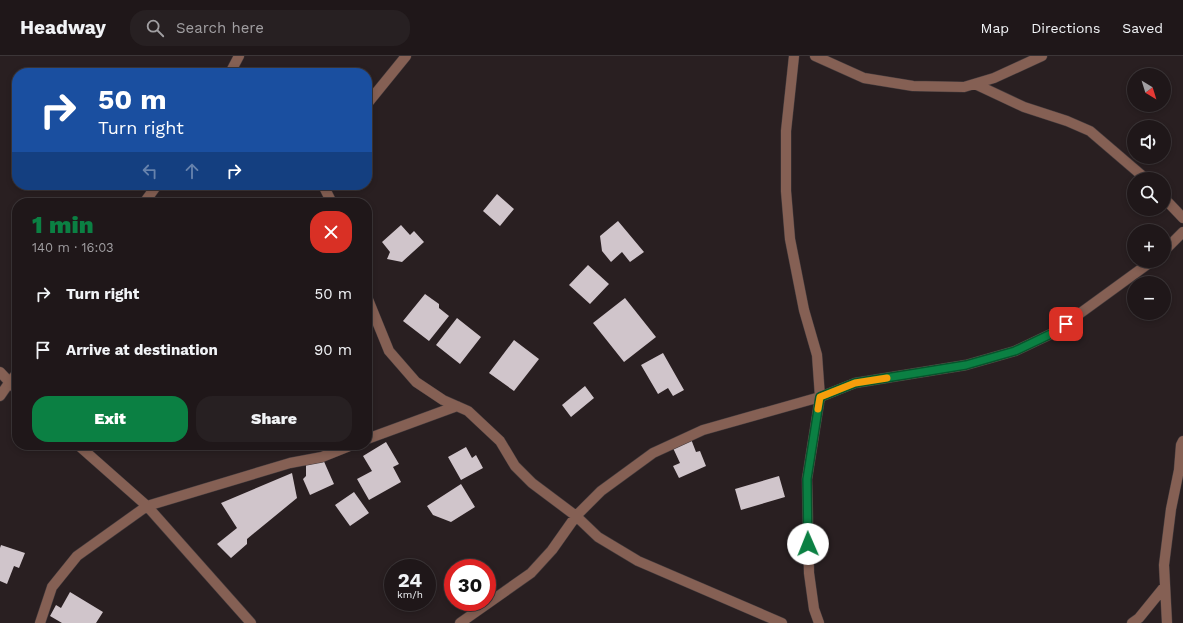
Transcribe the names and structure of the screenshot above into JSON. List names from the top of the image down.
{
  "north": "bottom right",
  "page": {
    "header": "Headway",
    "search": "Search here",
    "nav": ["Map", "Directions", "Saved"],
    "map_buttons": ["+", "−"],
    "turn": ["50 m", "Turn right"],
    "heading": ["1 min", "140 m · 16:03"],
    "list": [
      {
        "name": "Turn right",
        "value": "50 m"
      },
      {
        "name": "Arrive at destination",
        "value": "90 m"
      }
    ],
    "buttons": ["Exit", "Share"],
    "speed": "24 km/h",
    "limit": "30"
  }
}
